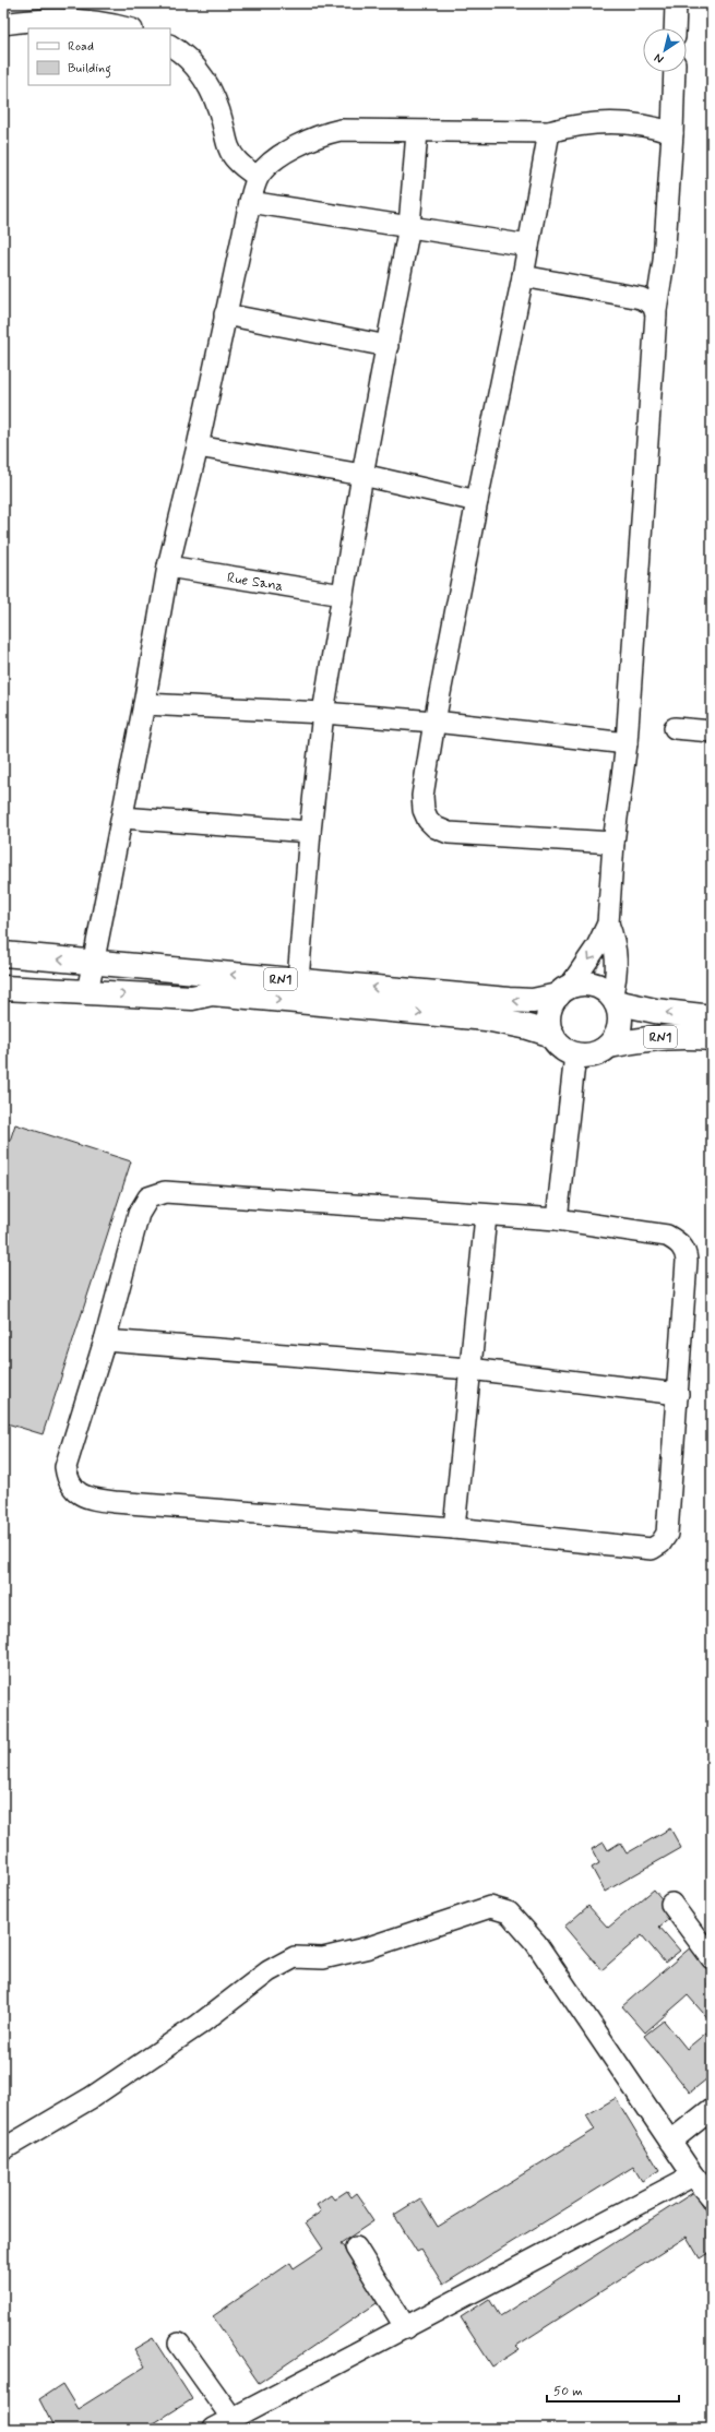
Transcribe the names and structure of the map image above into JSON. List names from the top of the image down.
{
  "streets": {
    "main road": ["RN1"],
    "street": ["Rue Sana"]
  },
  "legend": ["Road", "Building"],
  "scale_bar": "50 m",
  "north": "bottom left"
}
